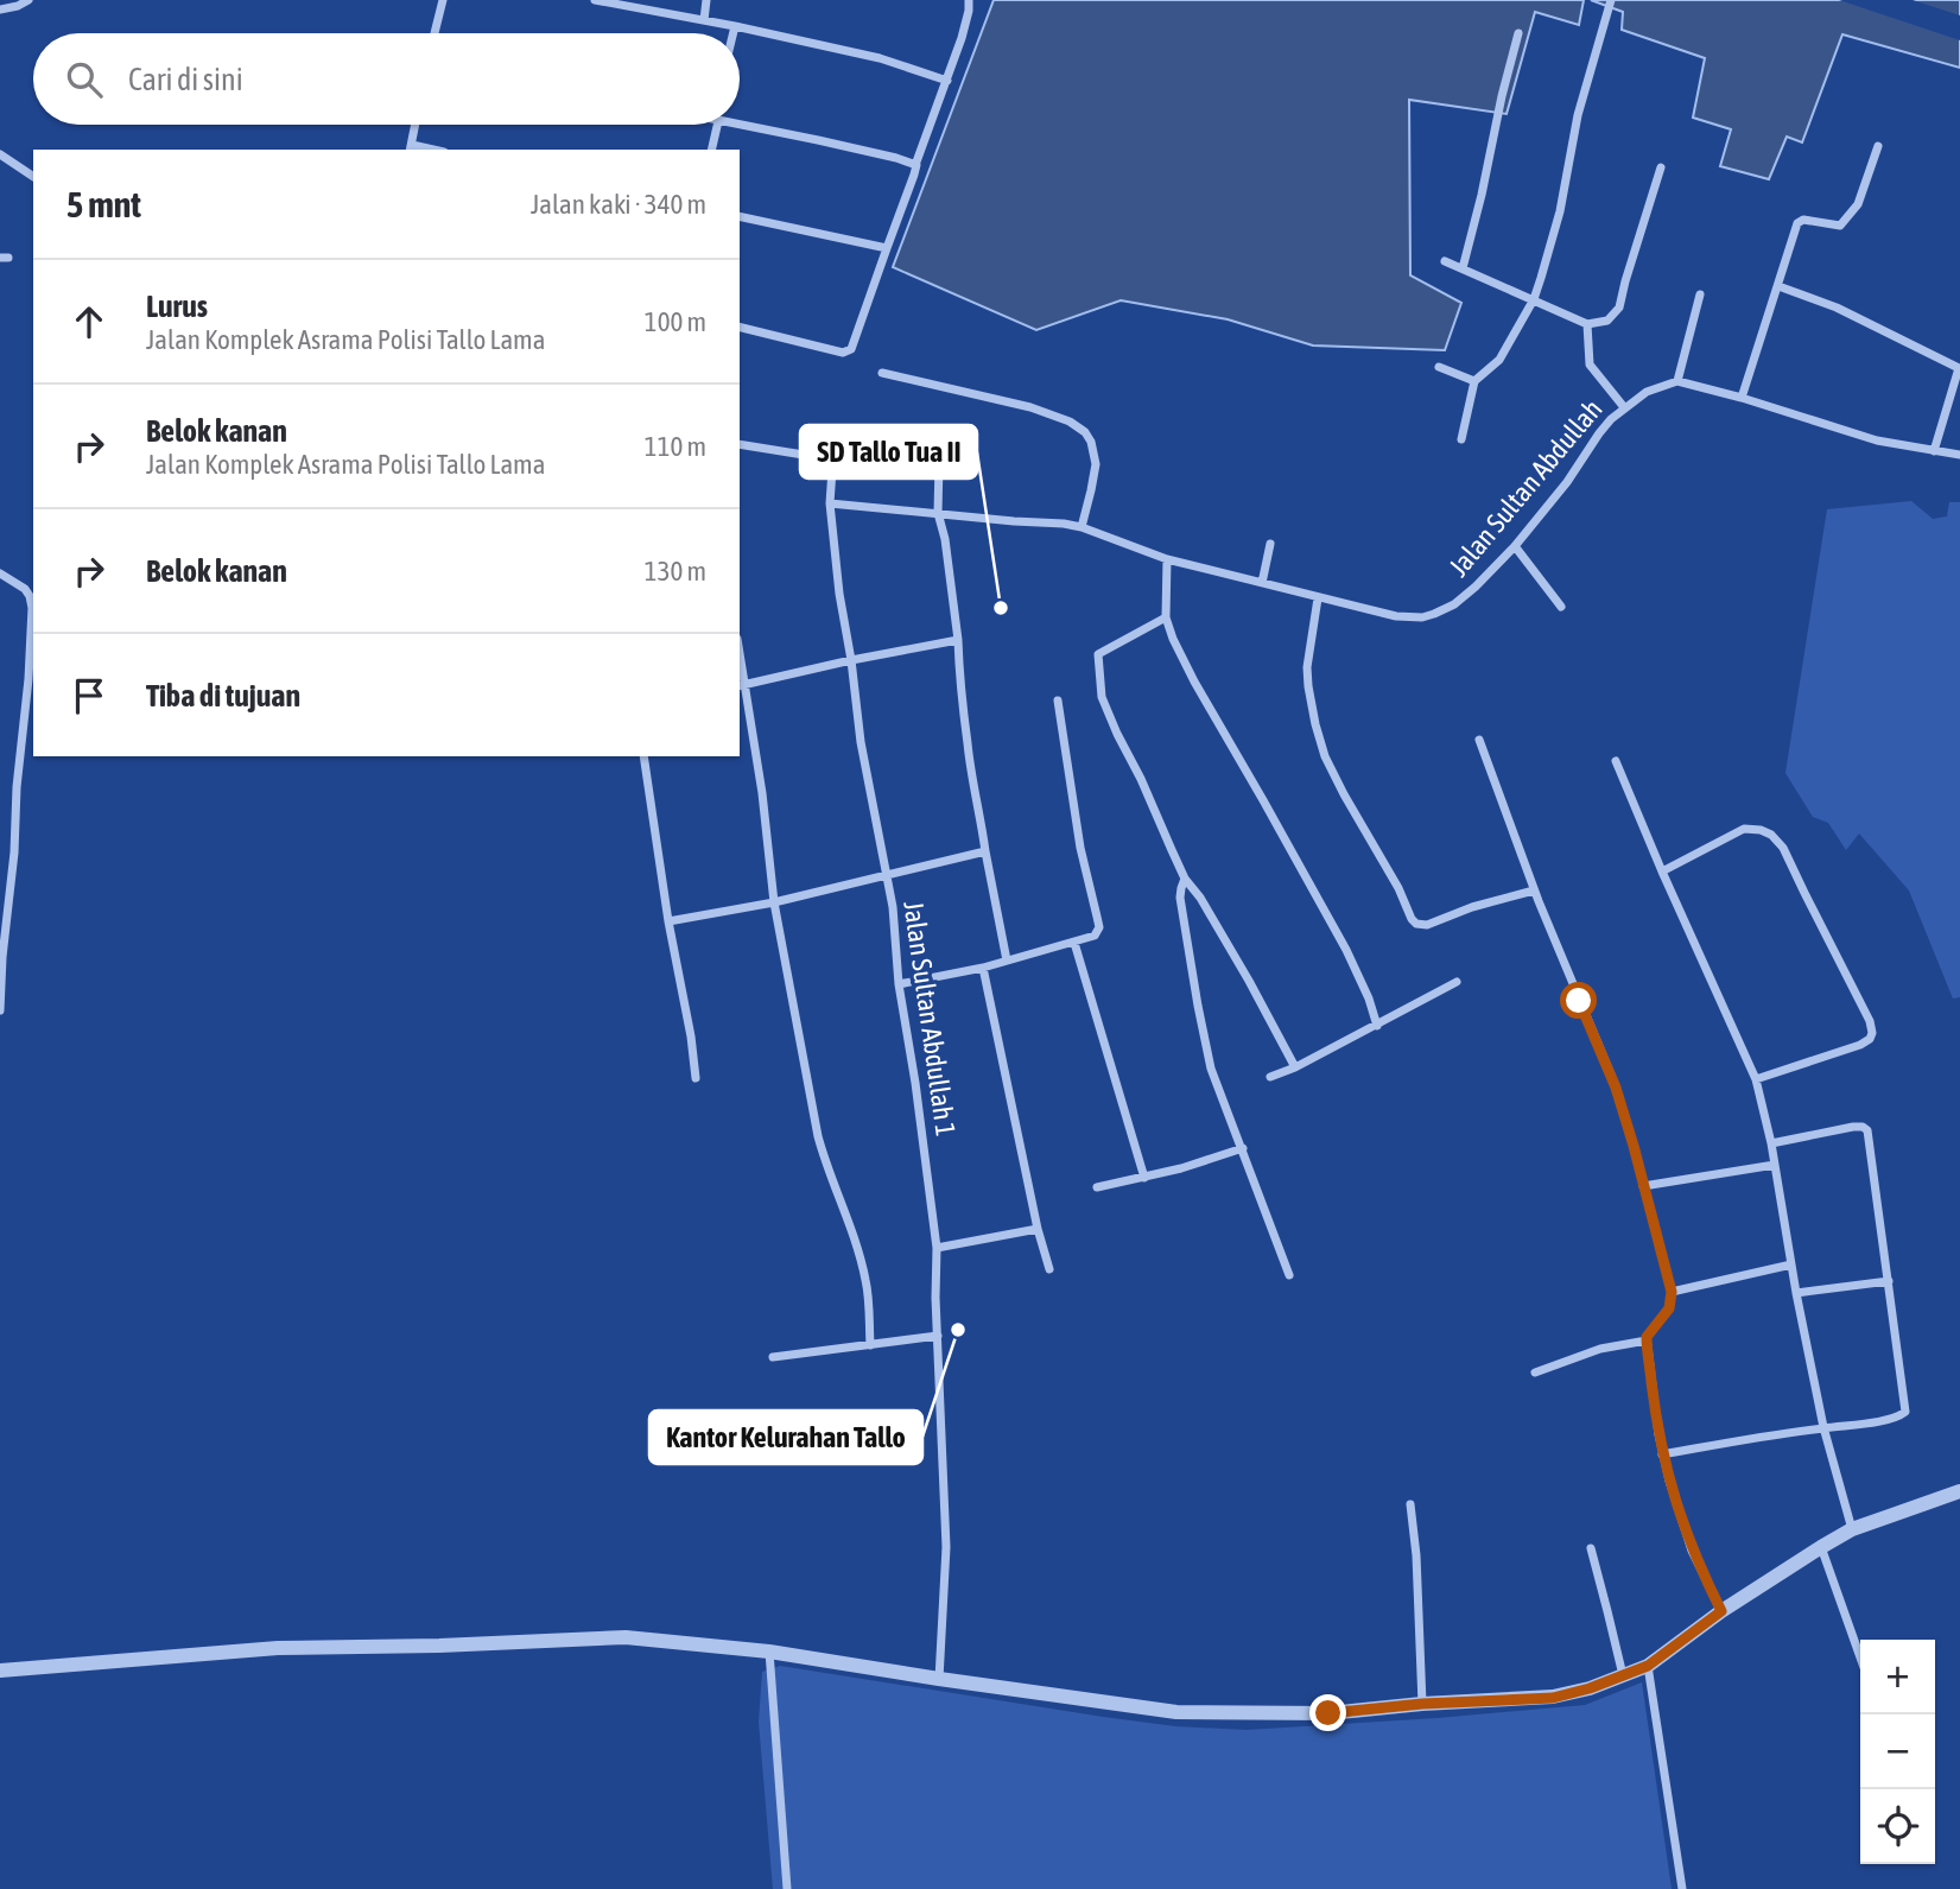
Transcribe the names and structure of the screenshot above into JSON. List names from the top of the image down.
{
  "streets": {
    "street": ["Jalan Sultan Abdullah", "Jalan Sultan Abdullah 1"]
  },
  "crossings": [
    ["Jalan Sultan Abdullah", "Jalan Sultan Abdullah 1"]
  ],
  "places": ["SD Tallo Tua II", "Kantor Kelurahan Tallo"],
  "page": {
    "search": "Cari di sini",
    "heading": ["5 mnt", "Jalan kaki · 340 m"],
    "list": [
      ["Lurus", "Jalan Komplek Asrama Polisi Tallo Lama", "100 m"],
      ["Belok kanan", "Jalan Komplek Asrama Polisi Tallo Lama", "110 m"],
      ["Belok kanan", "130 m"],
      "Tiba di tujuan"
    ],
    "map_buttons": ["+", "−"]
  }
}
